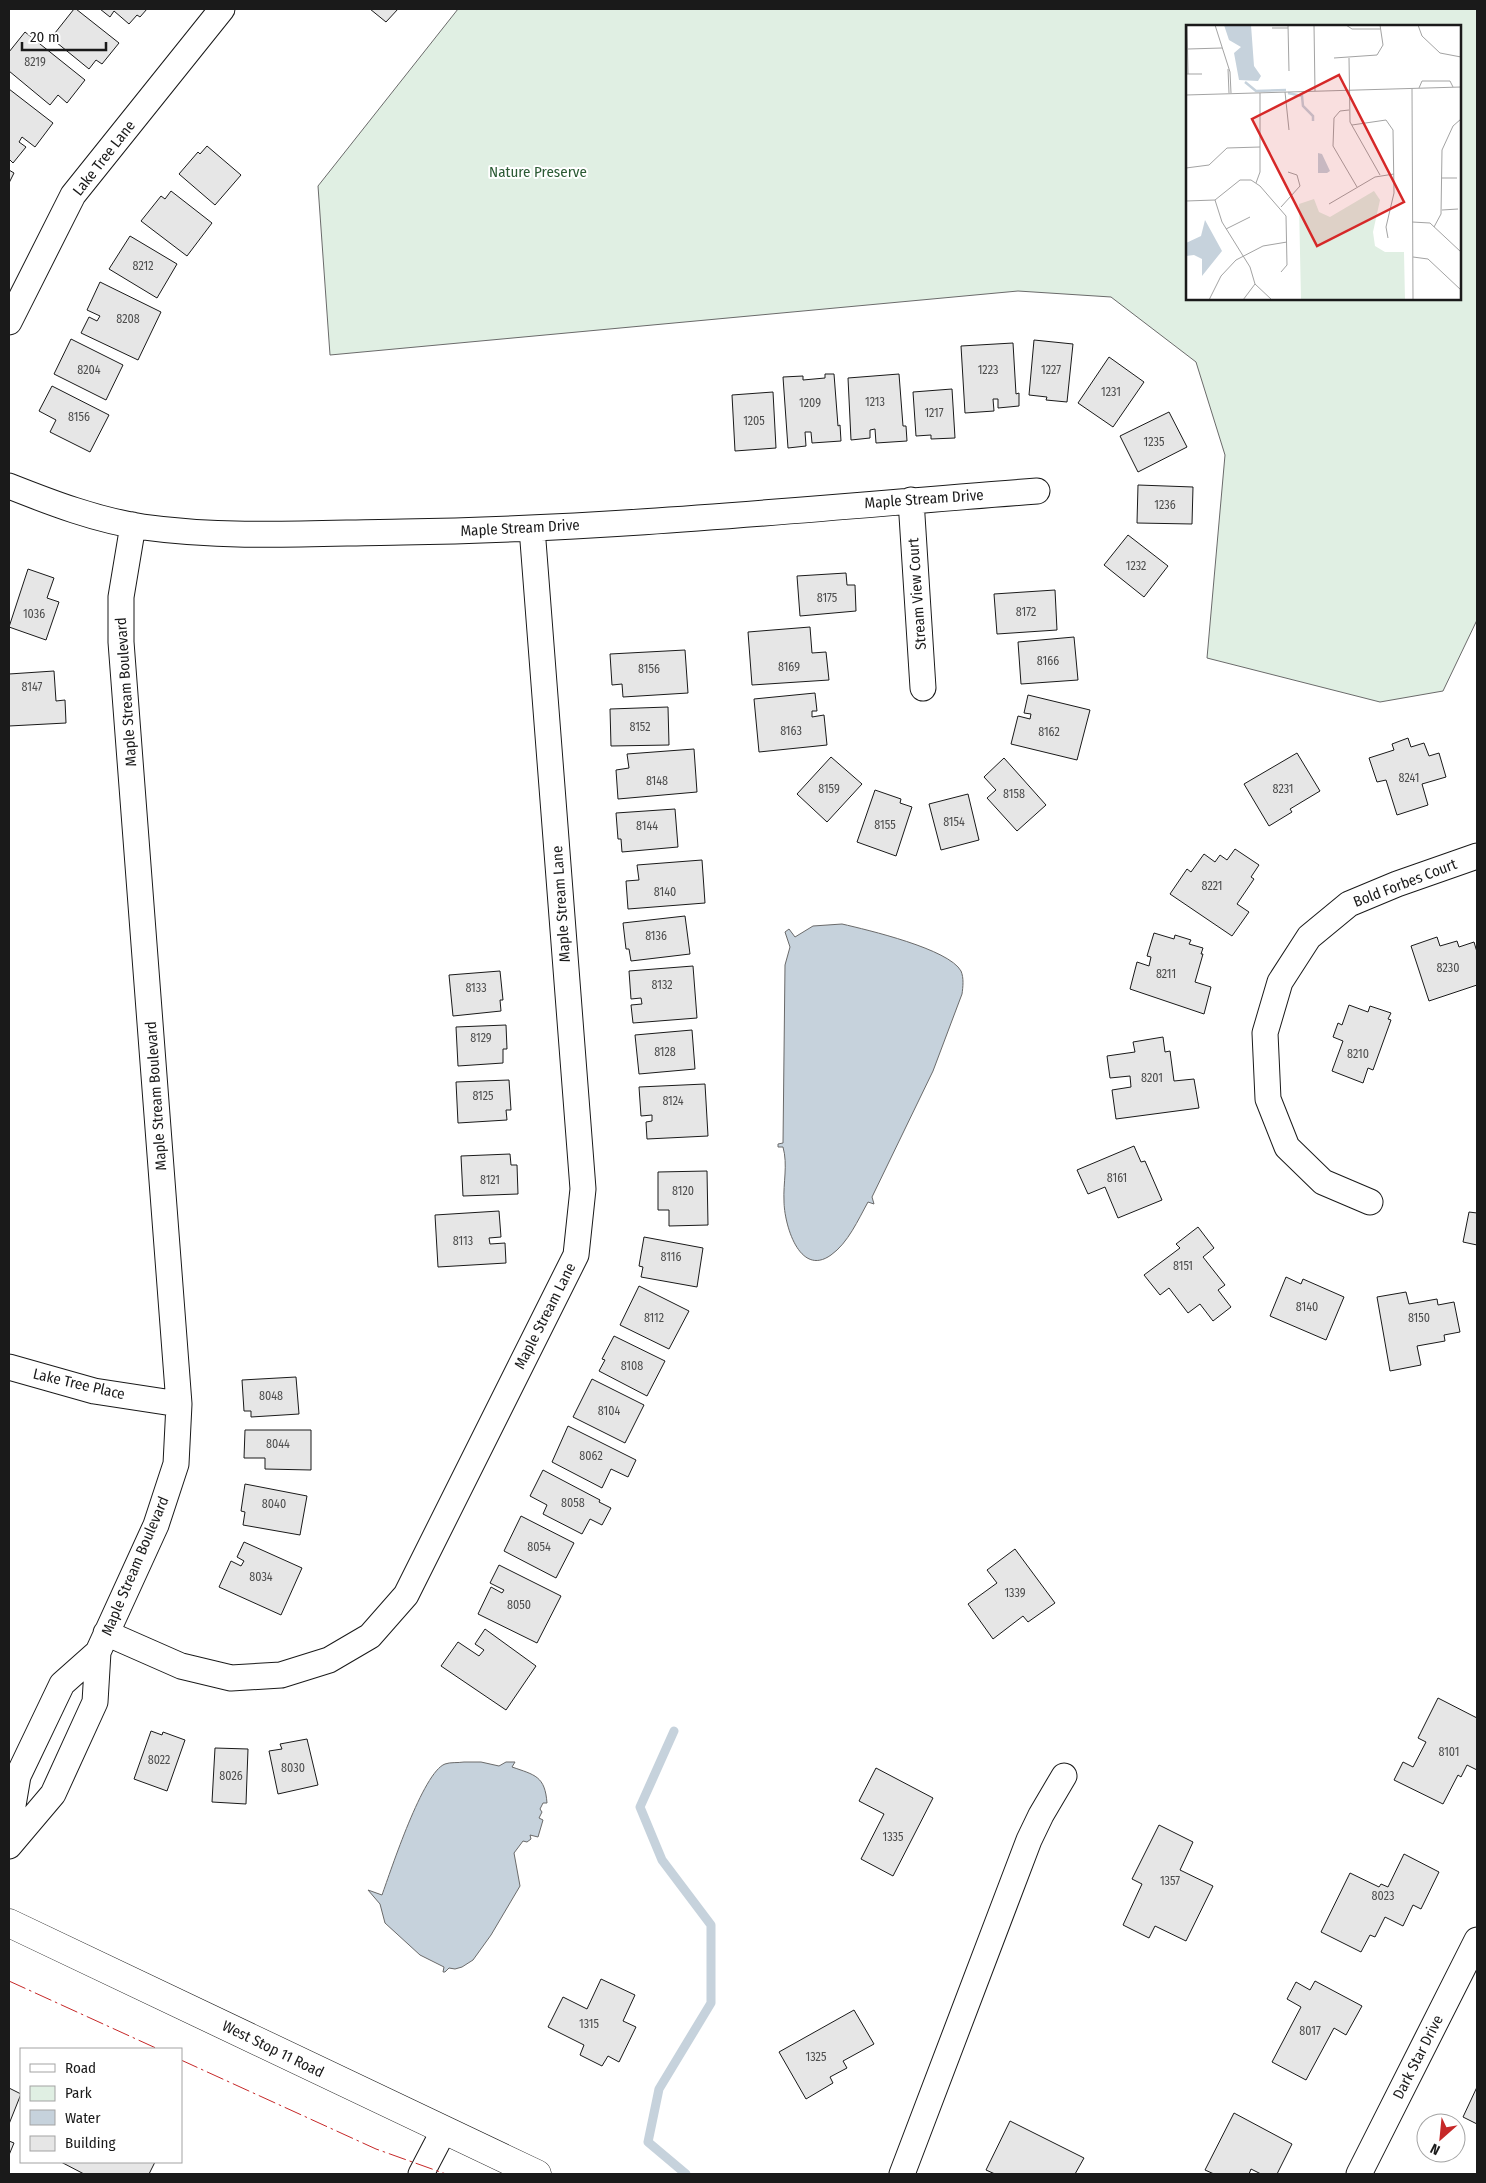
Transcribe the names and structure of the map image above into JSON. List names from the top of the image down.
{
  "streets": {
    "main road": ["West Stop 11 Road"],
    "street": [
      "Lake Tree Lane",
      "Maple Stream Drive",
      "Stream View Court",
      "Maple Stream Boulevard",
      "Bold Forbes Court",
      "Maple Stream Lane",
      "Lake Tree Place",
      "Dark Star Drive"
    ]
  },
  "crossings": [
    ["Maple Stream Drive", "Stream View Court"],
    ["Maple Stream Drive", "Maple Stream Boulevard"],
    ["Maple Stream Drive", "Maple Stream Lane"],
    ["Maple Stream Boulevard", "Maple Stream Lane"],
    ["Maple Stream Boulevard", "Lake Tree Place"]
  ],
  "parks": ["Nature Preserve"],
  "house_numbers": [
    "8219",
    "8212",
    "8208",
    "8204",
    "1223",
    "1227",
    "1231",
    "1213",
    "1209",
    "1217",
    "8156",
    "1205",
    "1235",
    "1236",
    "1232",
    "8175",
    "8172",
    "1036",
    "8166",
    "8169",
    "8156",
    "8147",
    "8152",
    "8163",
    "8162",
    "8241",
    "8148",
    "8159",
    "8231",
    "8158",
    "8154",
    "8155",
    "8144",
    "8221",
    "8140",
    "8136",
    "8230",
    "8211",
    "8132",
    "8133",
    "8129",
    "8128",
    "8210",
    "8201",
    "8125",
    "8124",
    "8161",
    "8121",
    "8120",
    "8113",
    "8116",
    "8151",
    "8140",
    "8112",
    "8150",
    "8108",
    "8048",
    "8104",
    "8044",
    "8062",
    "8058",
    "8040",
    "8054",
    "8034",
    "1339",
    "8050",
    "8101",
    "8022",
    "8030",
    "8026",
    "1335",
    "1357",
    "8023",
    "1315",
    "8017",
    "1325"
  ],
  "legend": [
    "Road",
    "Park",
    "Water",
    "Building"
  ],
  "scale_bar": "20 m",
  "north": "bottom left"
}
